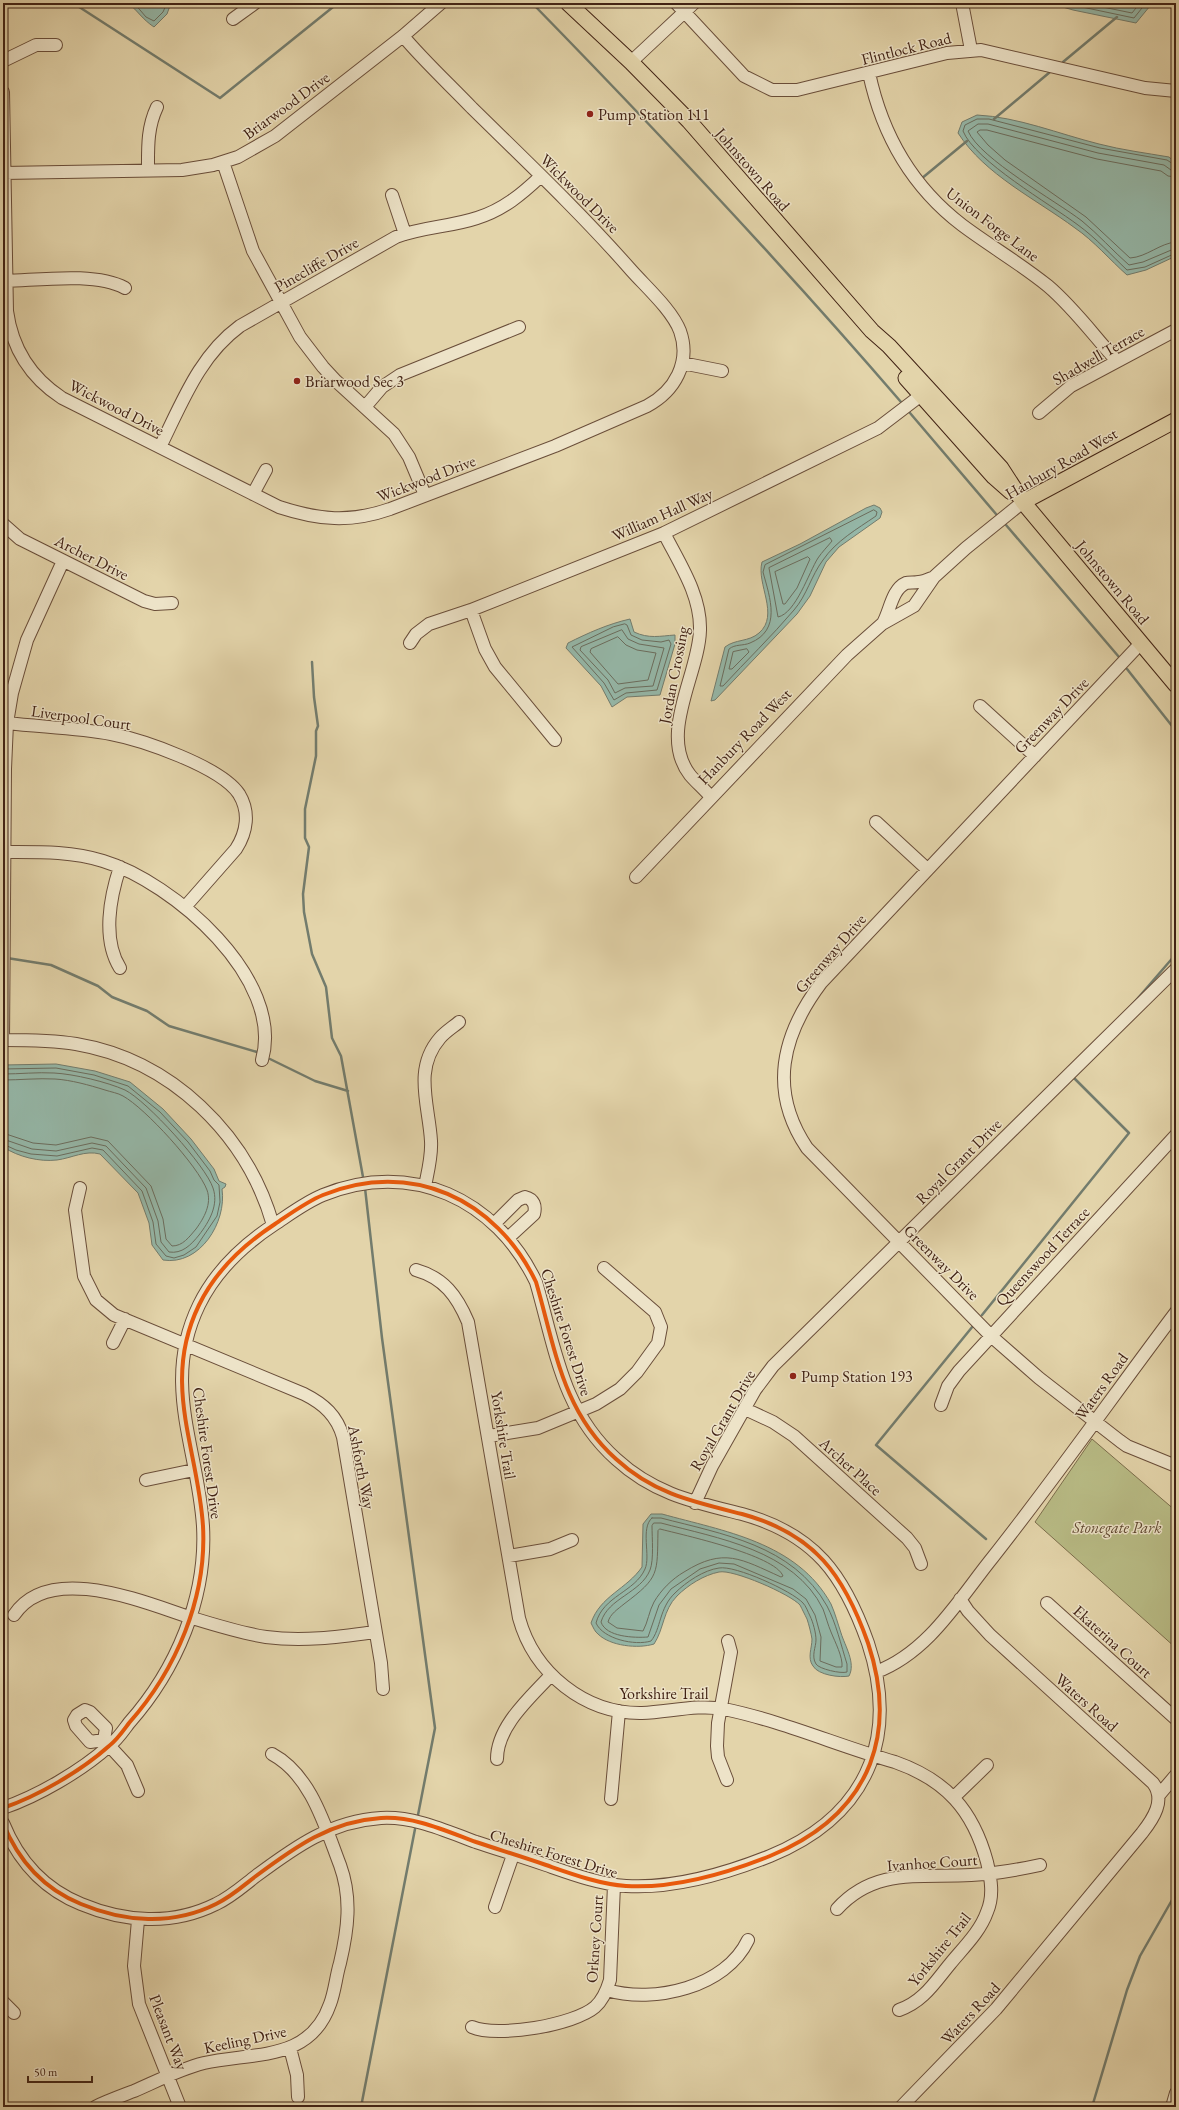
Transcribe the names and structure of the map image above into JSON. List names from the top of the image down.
{
  "streets": {
    "main road": ["Johnstown Road", "Hanbury Road West"],
    "street": [
      "Flintlock Road",
      "Briarwood Drive",
      "Wickwood Drive",
      "Union Forge Lane",
      "Pinecliffe Drive",
      "Shadwell Terrace",
      "William Hall Way",
      "Archer Drive",
      "Jordan Crossing",
      "Greenway Drive",
      "Liverpool Court",
      "Royal Grant Drive",
      "Queenswood Terrace",
      "Cheshire Forest Drive",
      "Waters Road",
      "Yorkshire Trail",
      "Archer Place",
      "Ashforth Way",
      "Ekaterina Court",
      "Ivanhoe Court",
      "Orkney Court",
      "Pleasant Way",
      "Keeling Drive"
    ]
  },
  "crossings": [
    ["Flintlock Road", "Union Forge Lane"],
    ["Briarwood Drive", "Wickwood Drive"],
    ["Johnstown Road", "Hanbury Road West"],
    ["Johnstown Road", "William Hall Way"],
    ["Johnstown Road", "Greenway Drive"],
    ["Wickwood Drive", "Pinecliffe Drive"],
    ["Union Forge Lane", "Shadwell Terrace"],
    ["Hanbury Road West", "Jordan Crossing"],
    ["William Hall Way", "Jordan Crossing"],
    ["Greenway Drive", "Royal Grant Drive"],
    ["Greenway Drive", "Queenswood Terrace"],
    ["Greenway Drive", "Waters Road"],
    ["Royal Grant Drive", "Cheshire Forest Drive"],
    ["Royal Grant Drive", "Archer Place"],
    ["Cheshire Forest Drive", "Yorkshire Trail"],
    ["Cheshire Forest Drive", "Ashforth Way"],
    ["Cheshire Forest Drive", "Orkney Court"],
    ["Cheshire Forest Drive", "Pleasant Way"],
    ["Cheshire Forest Drive", "Keeling Drive"],
    ["Yorkshire Trail", "Ivanhoe Court"],
    ["Pleasant Way", "Keeling Drive"]
  ],
  "parks": ["Stonegate Park"],
  "places": ["Pump Station 111", "Briarwood Sec 3", "Pump Station 193"],
  "scale_bar": "50 m"
}
